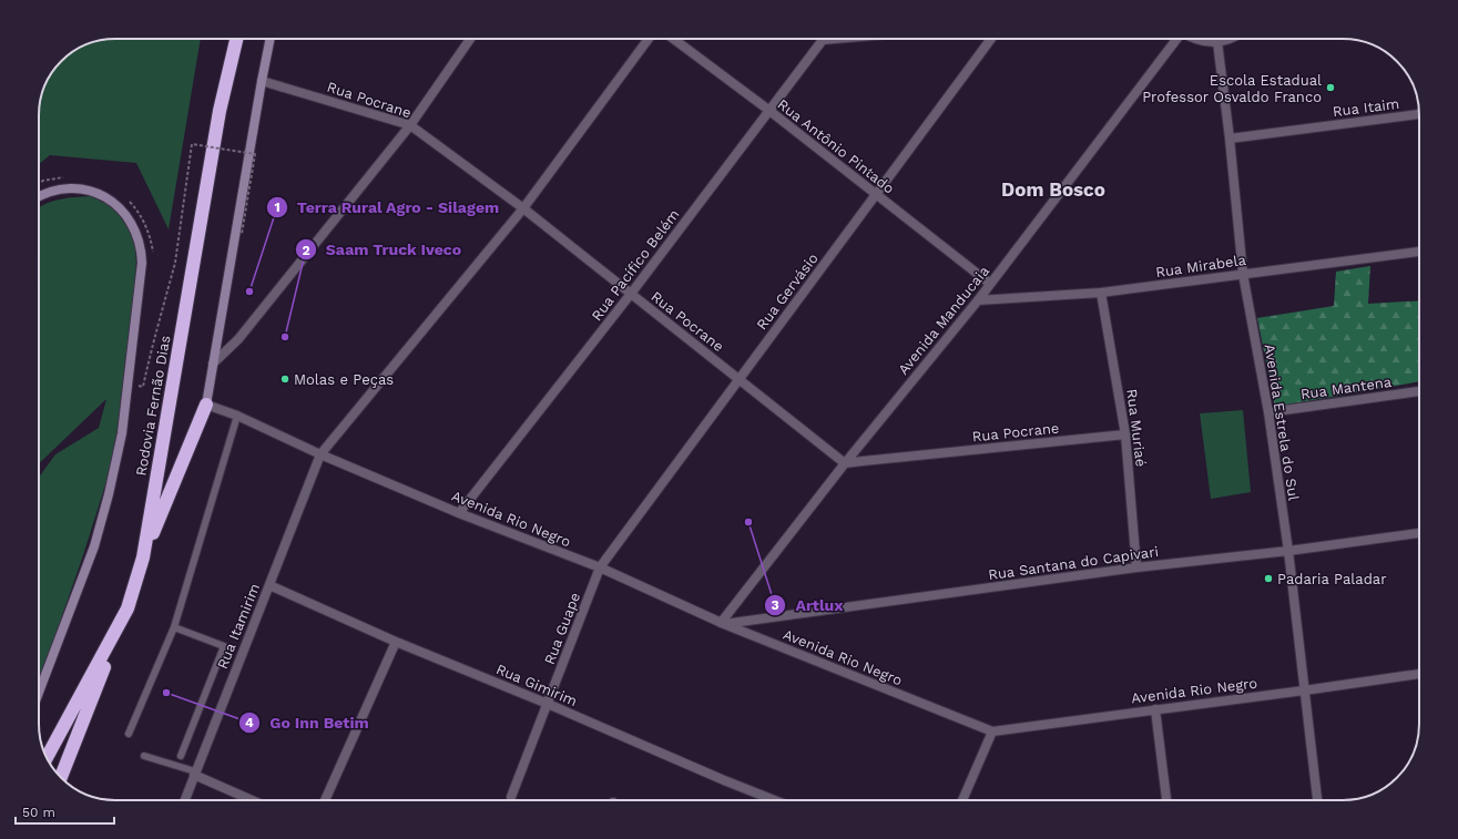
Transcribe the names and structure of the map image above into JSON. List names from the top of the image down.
{
  "streets": {
    "highway": ["Rodovia Fernão Dias"],
    "street": [
      "Rua Pocrane",
      "Rua Itaim",
      "Rua Antônio Pintado",
      "Rua Pacífico Belém",
      "Rua Mirabela",
      "Rua Gervásio",
      "Avenida Manducaia",
      "Rua Mantena",
      "Avenida Estrela do Sul",
      "Rua Muriaé",
      "Avenida Rio Negro",
      "Rua Santana do Capivari",
      "Rua Itamirim",
      "Rua Guape",
      "Rua Gimirim"
    ]
  },
  "crossings": [
    ["Rua Pocrane", "Rua Pacífico Belém"],
    ["Rua Pocrane", "Rua Gervásio"],
    ["Rua Pocrane", "Avenida Manducaia"],
    ["Rua Pocrane", "Rua Muriaé"],
    ["Rua Pocrane", "Rua Itamirim"],
    ["Rua Itaim", "Avenida Estrela do Sul"],
    ["Rua Antônio Pintado", "Rua Pacífico Belém"],
    ["Rua Antônio Pintado", "Rua Gervásio"],
    ["Rua Antônio Pintado", "Avenida Manducaia"],
    ["Rua Pacífico Belém", "Avenida Rio Negro"],
    ["Rua Mirabela", "Avenida Manducaia"],
    ["Rua Mirabela", "Avenida Estrela do Sul"],
    ["Rua Mirabela", "Rua Muriaé"],
    ["Rua Gervásio", "Avenida Rio Negro"],
    ["Rua Gervásio", "Rua Guape"],
    ["Avenida Manducaia", "Avenida Rio Negro"],
    ["Avenida Manducaia", "Rua Santana do Capivari"],
    ["Rua Mantena", "Avenida Estrela do Sul"],
    ["Avenida Estrela do Sul", "Avenida Rio Negro"],
    ["Avenida Estrela do Sul", "Rua Santana do Capivari"],
    ["Rua Muriaé", "Rua Santana do Capivari"],
    ["Avenida Rio Negro", "Rua Santana do Capivari"],
    ["Avenida Rio Negro", "Rua Itamirim"],
    ["Avenida Rio Negro", "Rua Guape"],
    ["Rua Itamirim", "Rua Gimirim"],
    ["Rua Guape", "Rua Gimirim"]
  ],
  "districts": ["Dom Bosco"],
  "places": [
    "Escola Estadual Professor Osvaldo Franco",
    "Terra Rural Agro - Silagem",
    "Saam Truck Iveco",
    "Molas e Peças",
    "Artlux",
    "Padaria Paladar",
    "Go Inn Betim"
  ],
  "scale_bar": "50 m"
}
